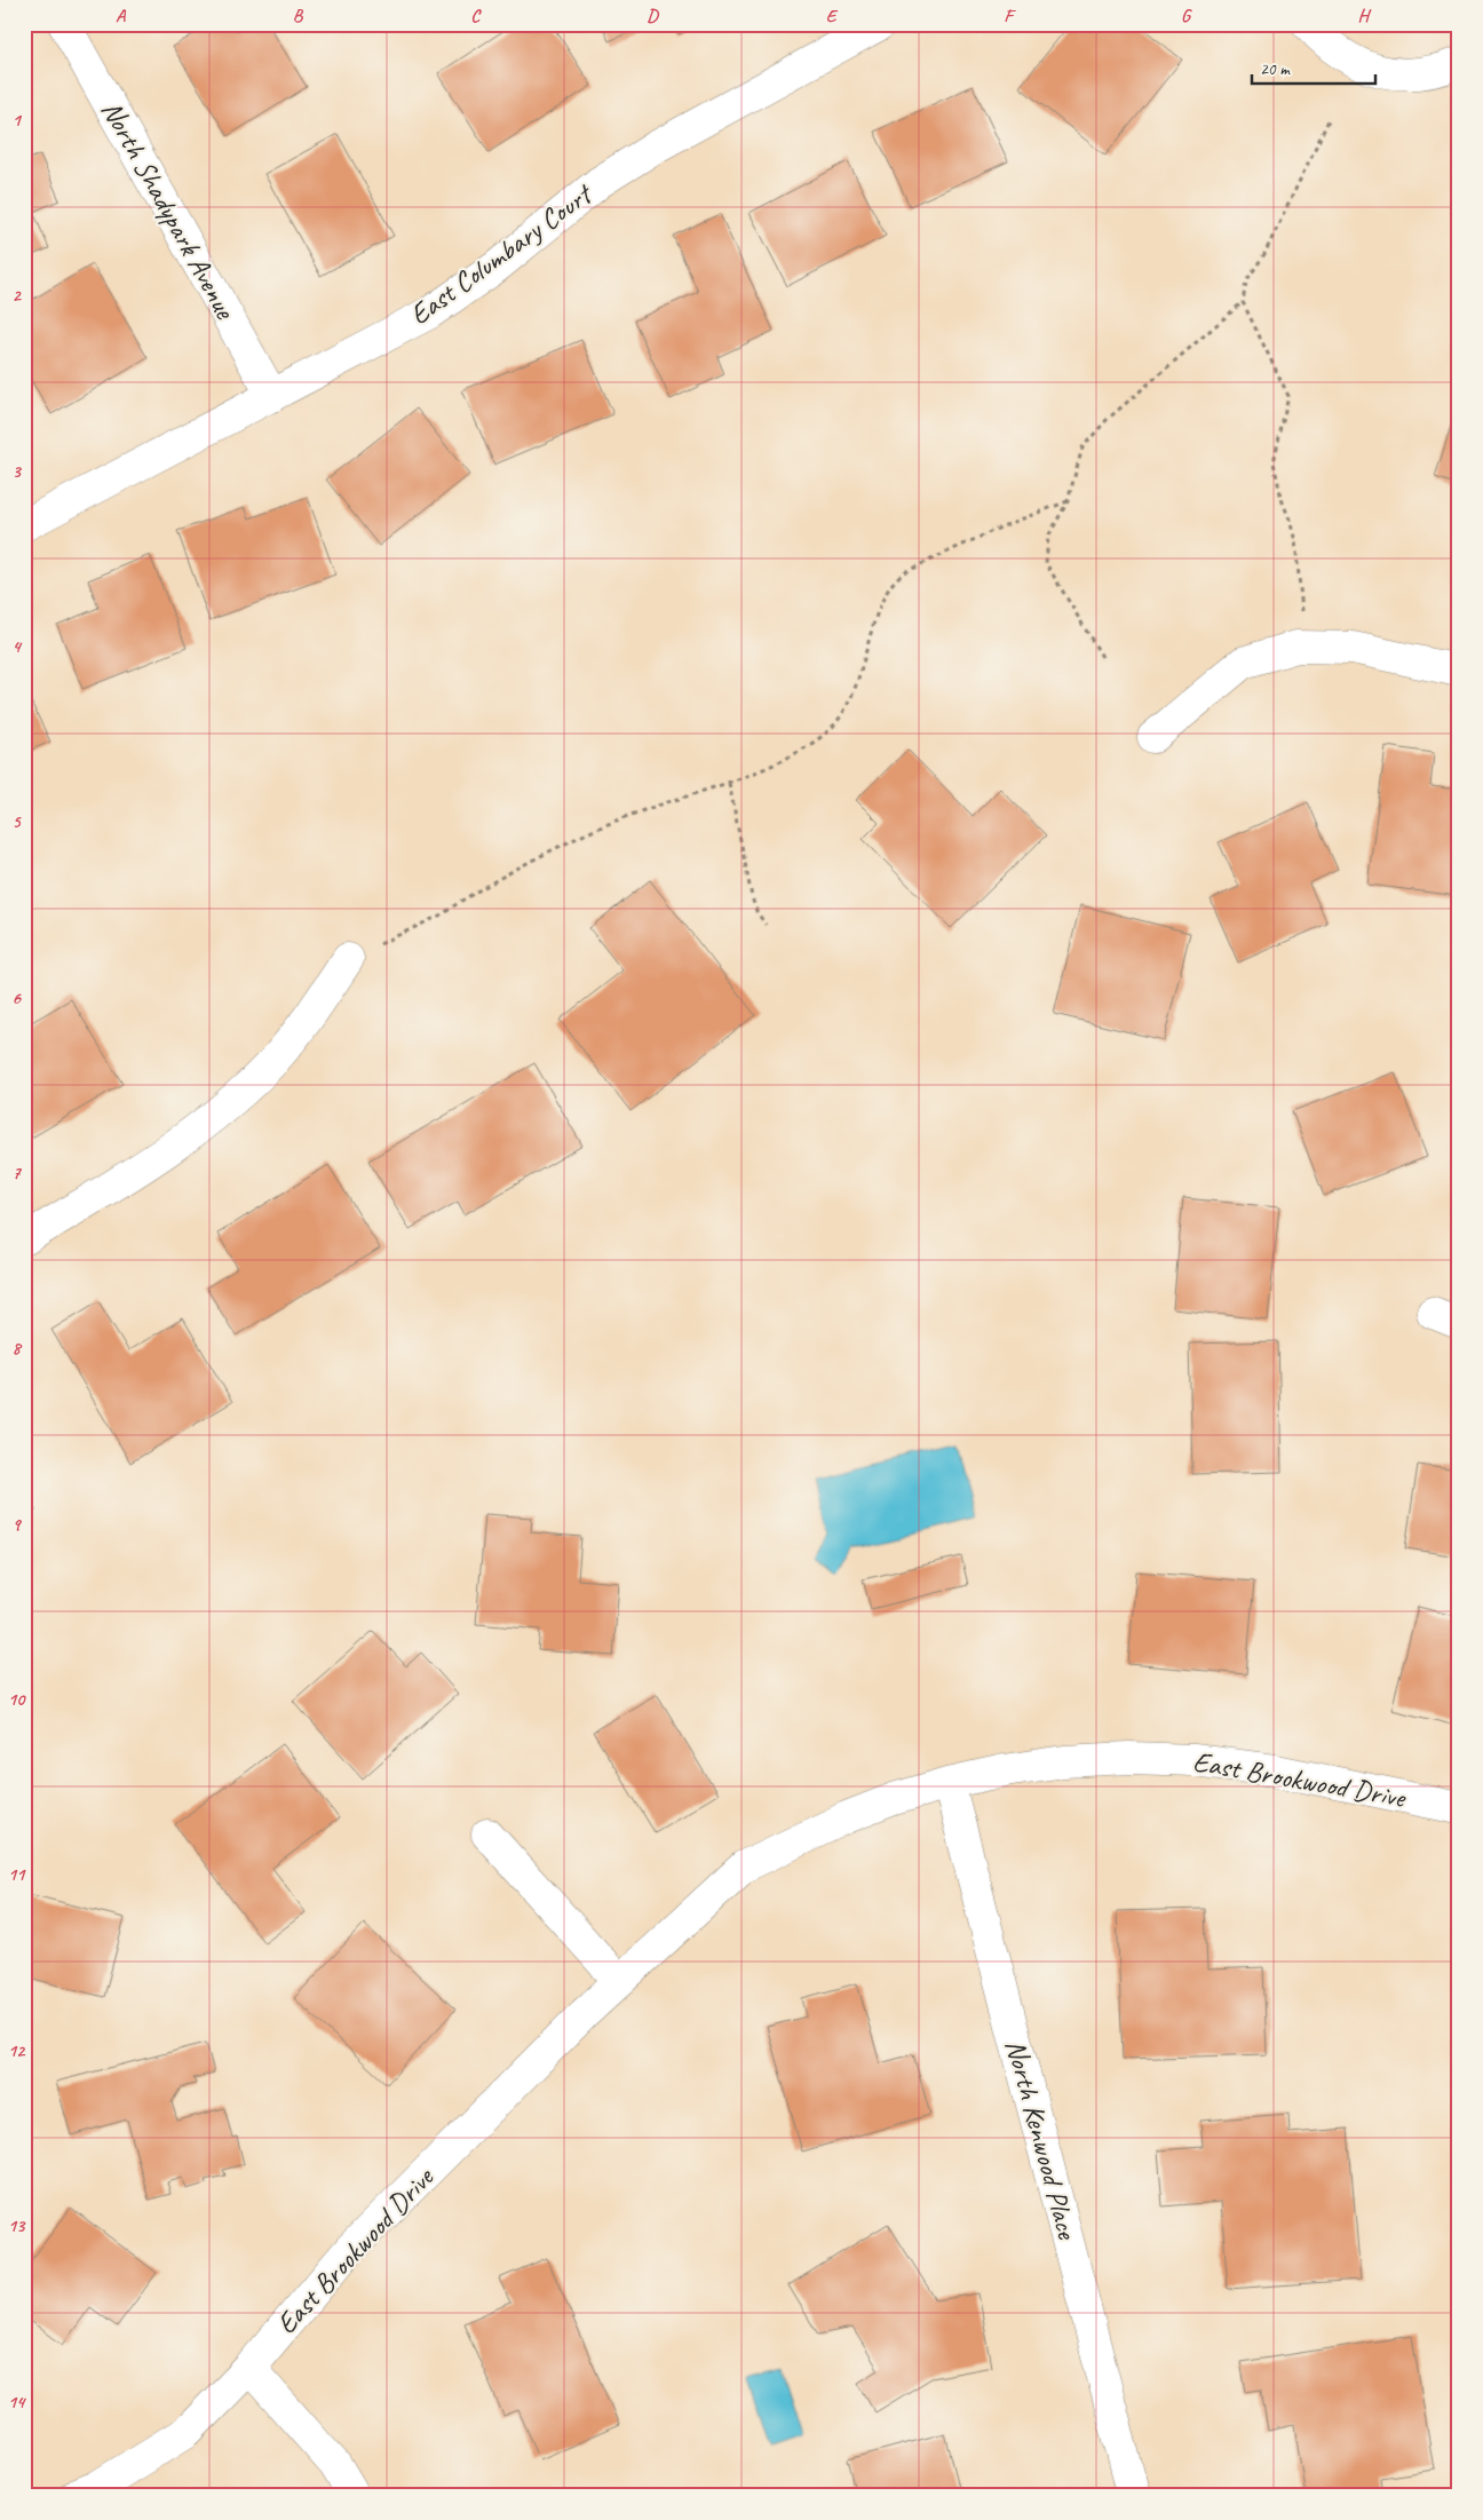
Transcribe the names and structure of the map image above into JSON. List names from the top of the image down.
{
  "streets": {
    "street": [
      "North Shadypark Avenue",
      "East Columbary Court",
      "East Brookwood Drive",
      "North Kenwood Place"
    ]
  },
  "crossings": [
    ["North Shadypark Avenue", "East Columbary Court"],
    ["East Brookwood Drive", "North Kenwood Place"]
  ],
  "scale_bar": "20 m",
  "grid": {
    "columns": [
      "A",
      "B",
      "C",
      "D",
      "E",
      "F",
      "G",
      "H"
    ],
    "rows": [
      "1",
      "2",
      "3",
      "4",
      "5",
      "6",
      "7",
      "8",
      "9",
      "10",
      "11",
      "12",
      "13",
      "14"
    ]
  }
}
